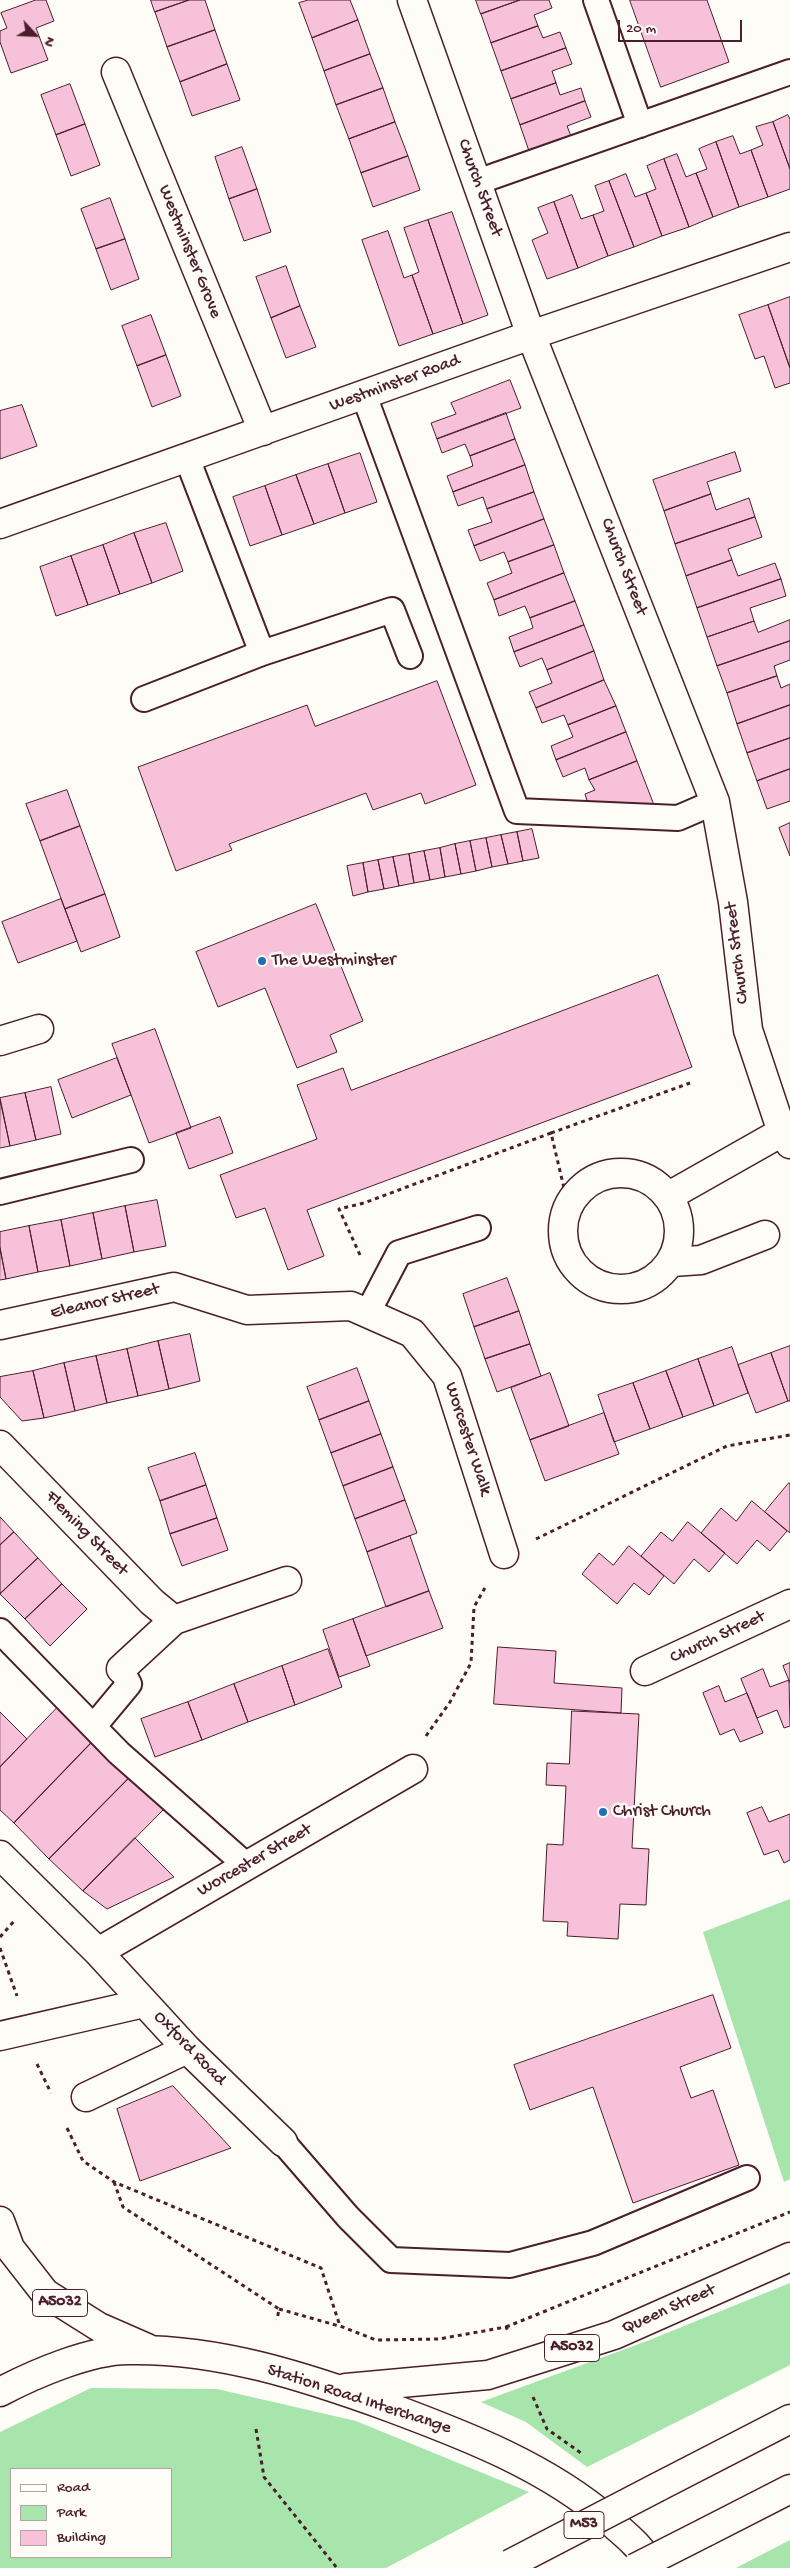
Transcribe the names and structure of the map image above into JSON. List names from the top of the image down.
{
  "streets": {
    "main road": [
      "Church Street",
      "Westminster Grove",
      "Westminster Road",
      "Eleanor Street",
      "Worcester Walk",
      "Fleming Street",
      "Worcester Street",
      "Oxford Road",
      "A5032",
      "Queen Street",
      "Station Road Interchange",
      "M53"
    ]
  },
  "crossings": [
    ["Church Street", "Westminster Road"],
    ["Westminster Grove", "Westminster Road"],
    ["Eleanor Street", "Worcester Walk"],
    ["Worcester Street", "Oxford Road"],
    ["A5032", "Station Road Interchange"],
    ["Queen Street", "Station Road Interchange"]
  ],
  "places": ["The Westminster", "Christ Church"],
  "legend": ["Road", "Park", "Building"],
  "scale_bar": "20 m",
  "north": "bottom right"
}
